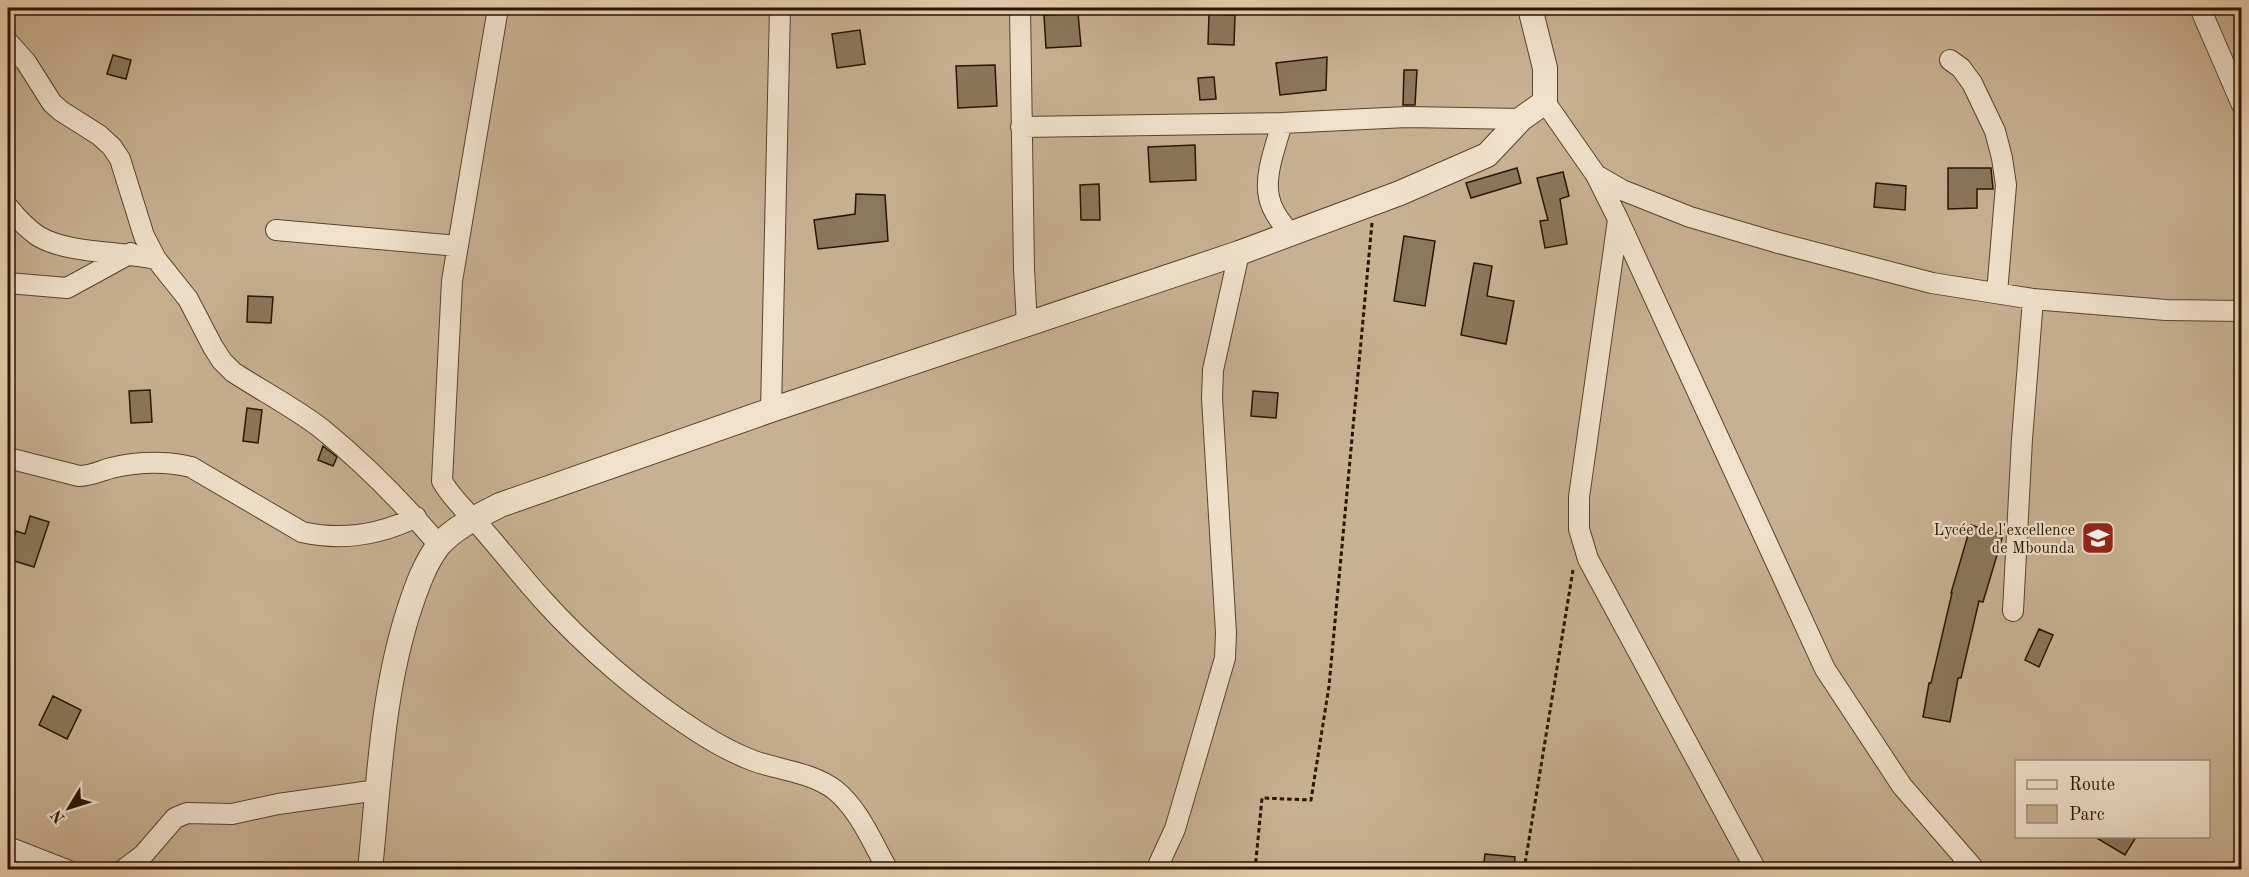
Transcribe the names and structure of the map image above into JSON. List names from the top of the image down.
{
  "places": {
    "school or university": ["Lycée de l'excellence de Mbounda"]
  },
  "legend": ["Route", "Parc"],
  "north": "bottom left"
}
